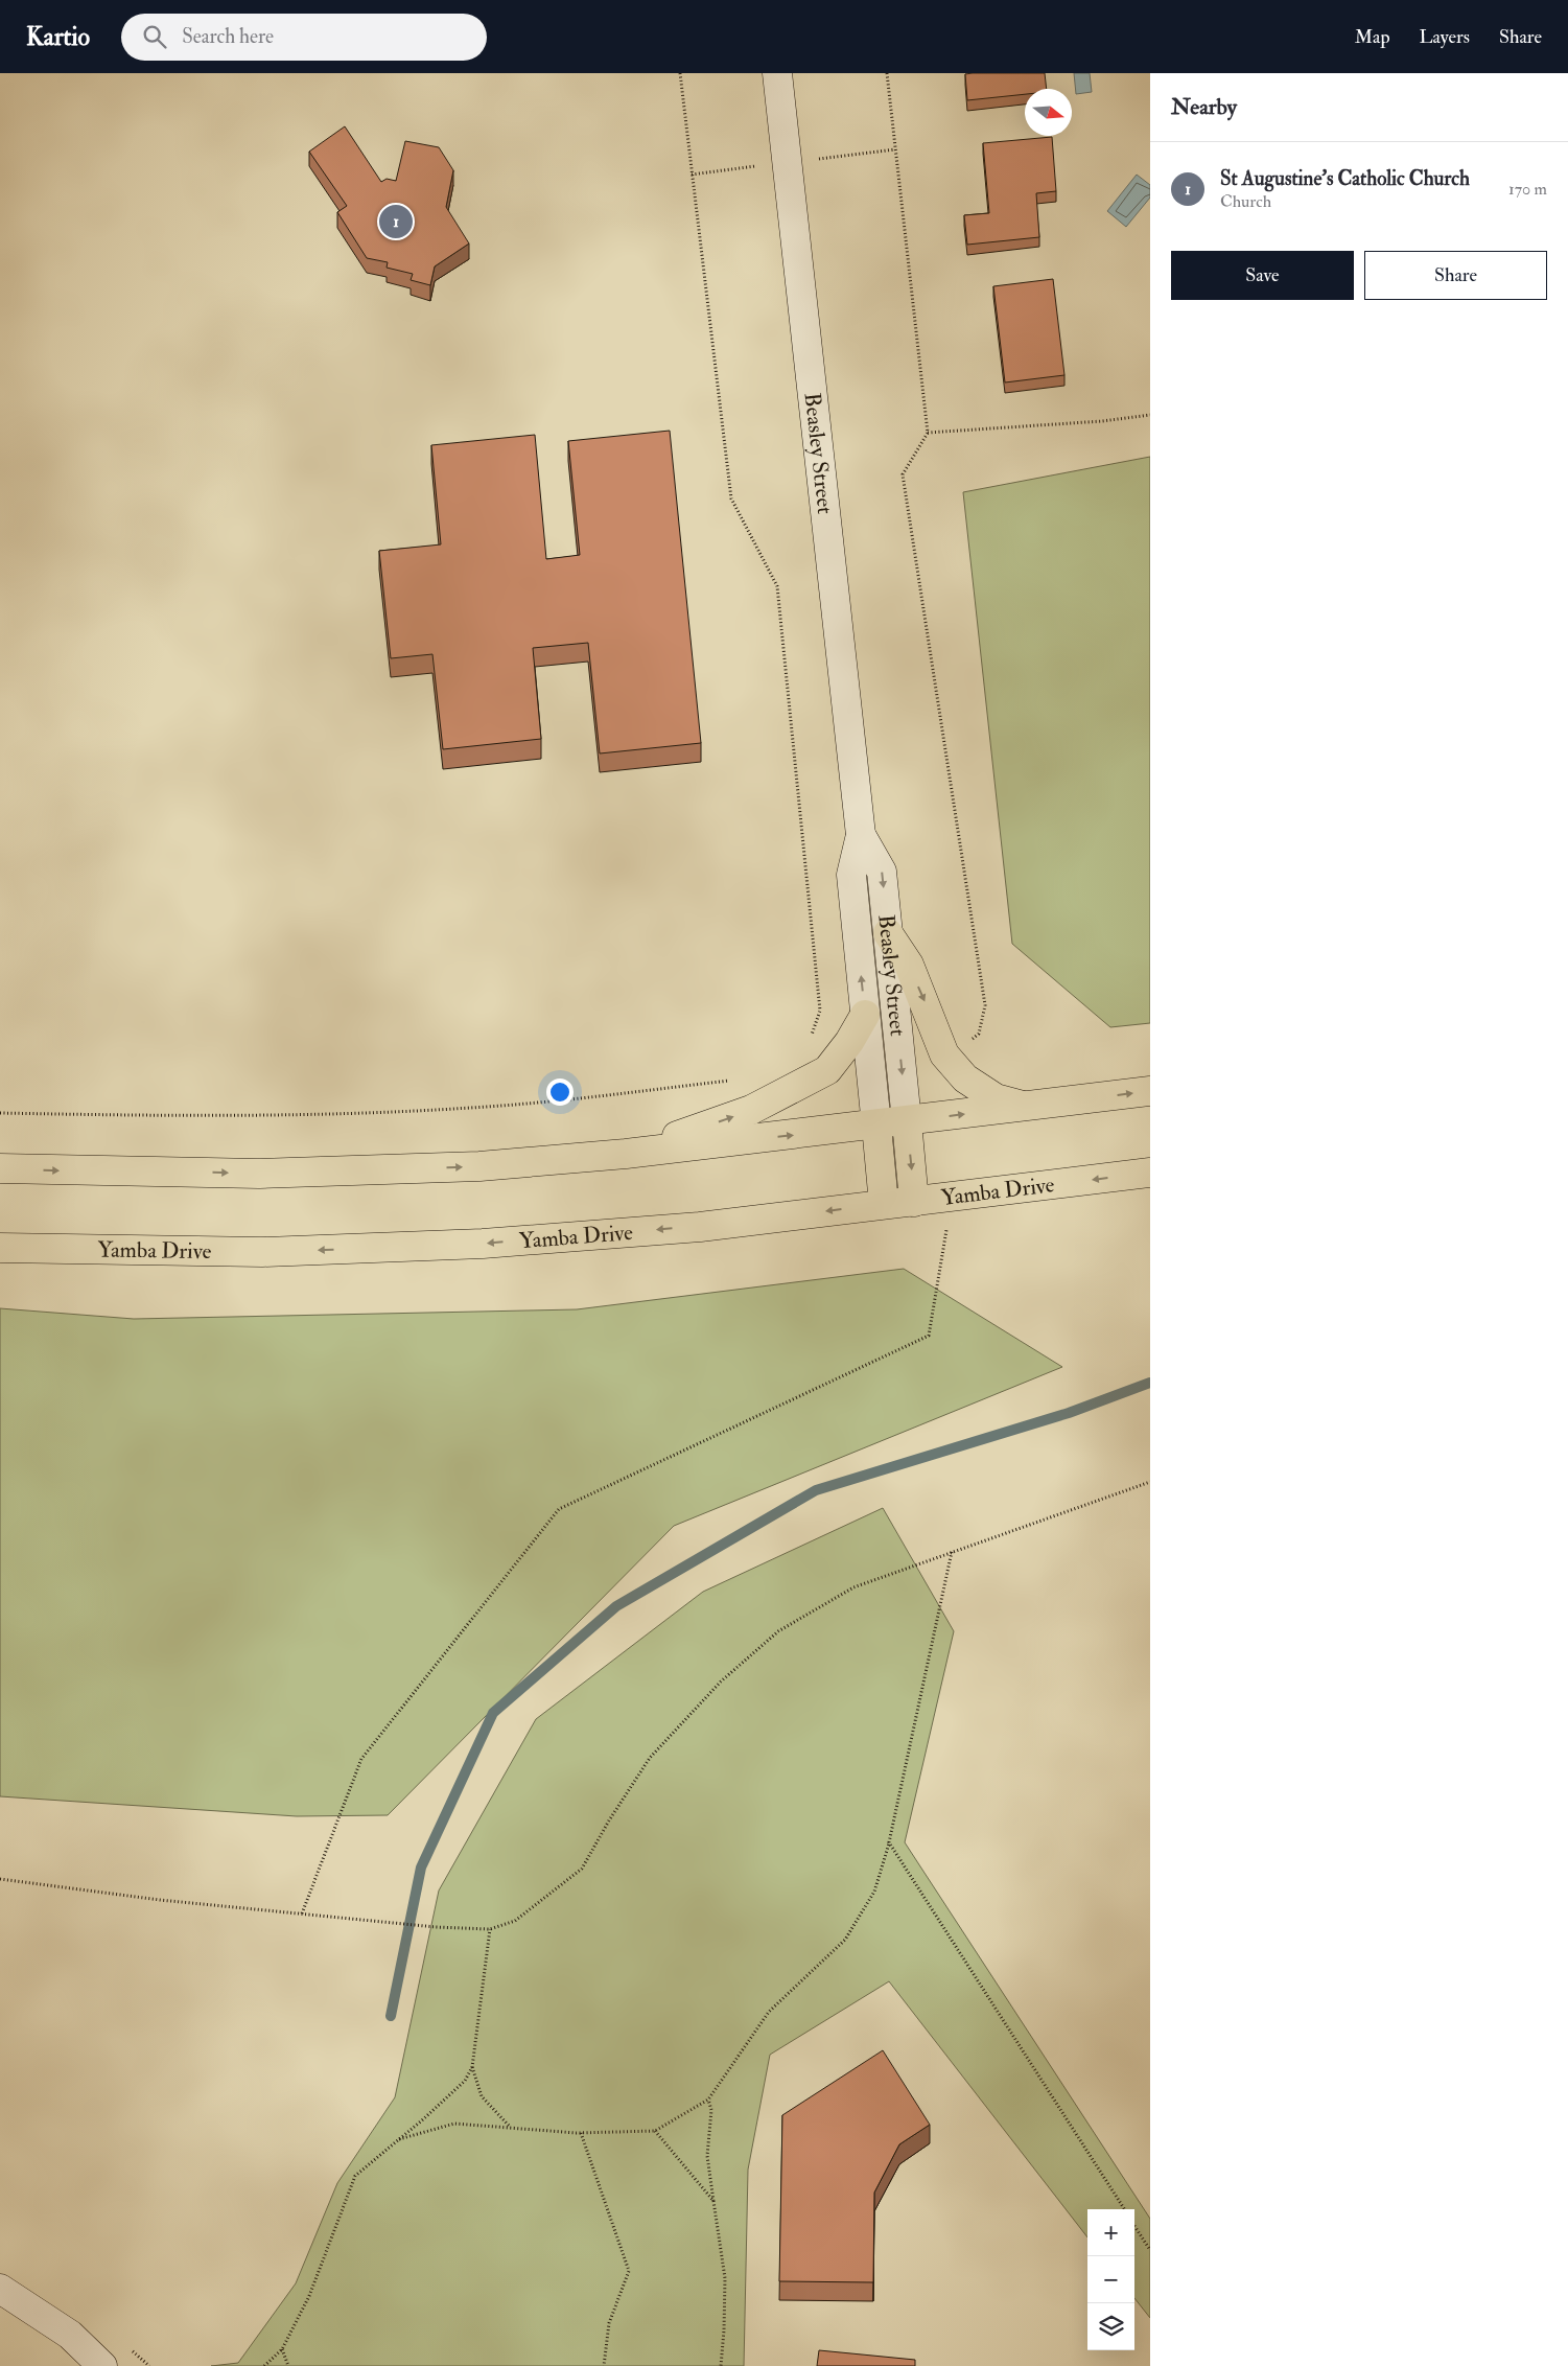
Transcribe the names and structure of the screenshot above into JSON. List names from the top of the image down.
{
  "streets": {
    "main road": ["Beasley Street", "Yamba Drive"]
  },
  "north": "right",
  "page": {
    "header": "Kartio",
    "search": "Search here",
    "nav": ["Map", "Layers", "Share"],
    "heading": "Nearby",
    "list": [
      {
        "mark": "1",
        "name": "St Augustine's Catholic Church",
        "note": "Church",
        "value": "170 m"
      }
    ],
    "pins": "1",
    "buttons": ["Save", "Share"],
    "map_buttons": ["+", "−"]
  }
}
